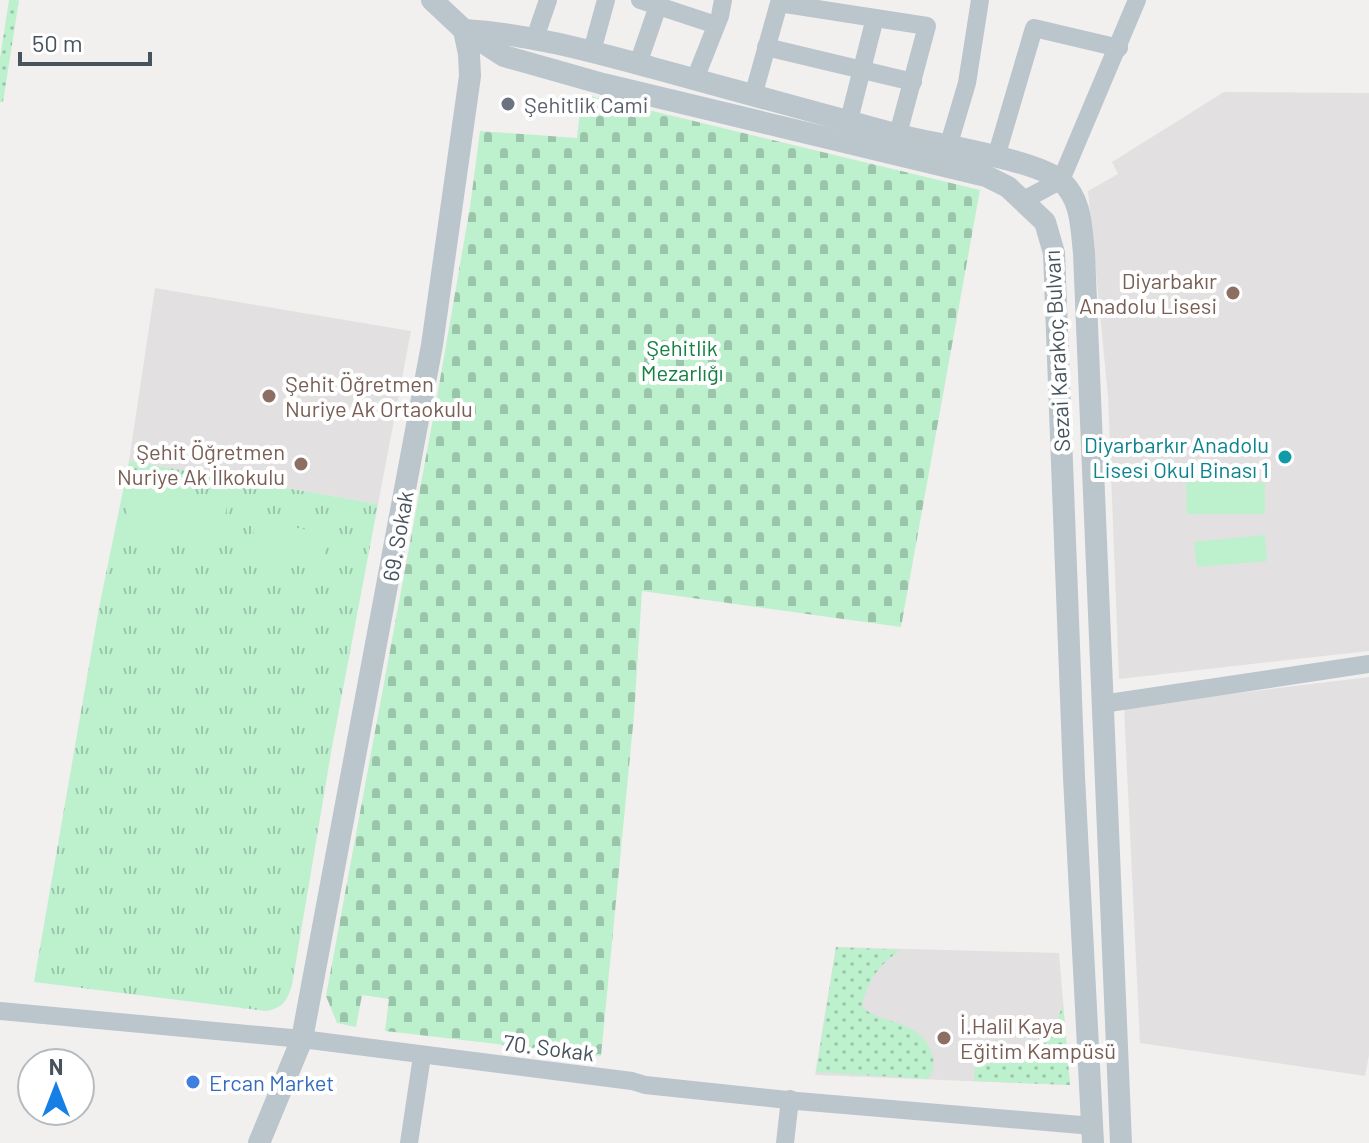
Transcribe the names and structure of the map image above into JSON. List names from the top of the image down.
{
  "streets": {
    "street": ["Sezai Karakoç Bulvarı", "69. Sokak", "70. Sokak"]
  },
  "crossings": [
    ["Sezai Karakoç Bulvarı", "69. Sokak"],
    ["Sezai Karakoç Bulvarı", "70. Sokak"],
    ["69. Sokak", "70. Sokak"]
  ],
  "parks": ["Şehitlik Mezarlığı"],
  "places": [
    "Şehitlik Cami",
    "Diyarbakır Anadolu Lisesi",
    "Şehit Öğretmen Nuriye Ak Ortaokulu",
    "Diyarbarkır Anadolu Lisesi Okul Binası 1",
    "Şehit Öğretmen Nuriye Ak İlkokulu",
    "İ.Halil Kaya Eğitim Kampüsü",
    "Ercan Market"
  ],
  "scale_bar": "50 m",
  "north": "top"
}
